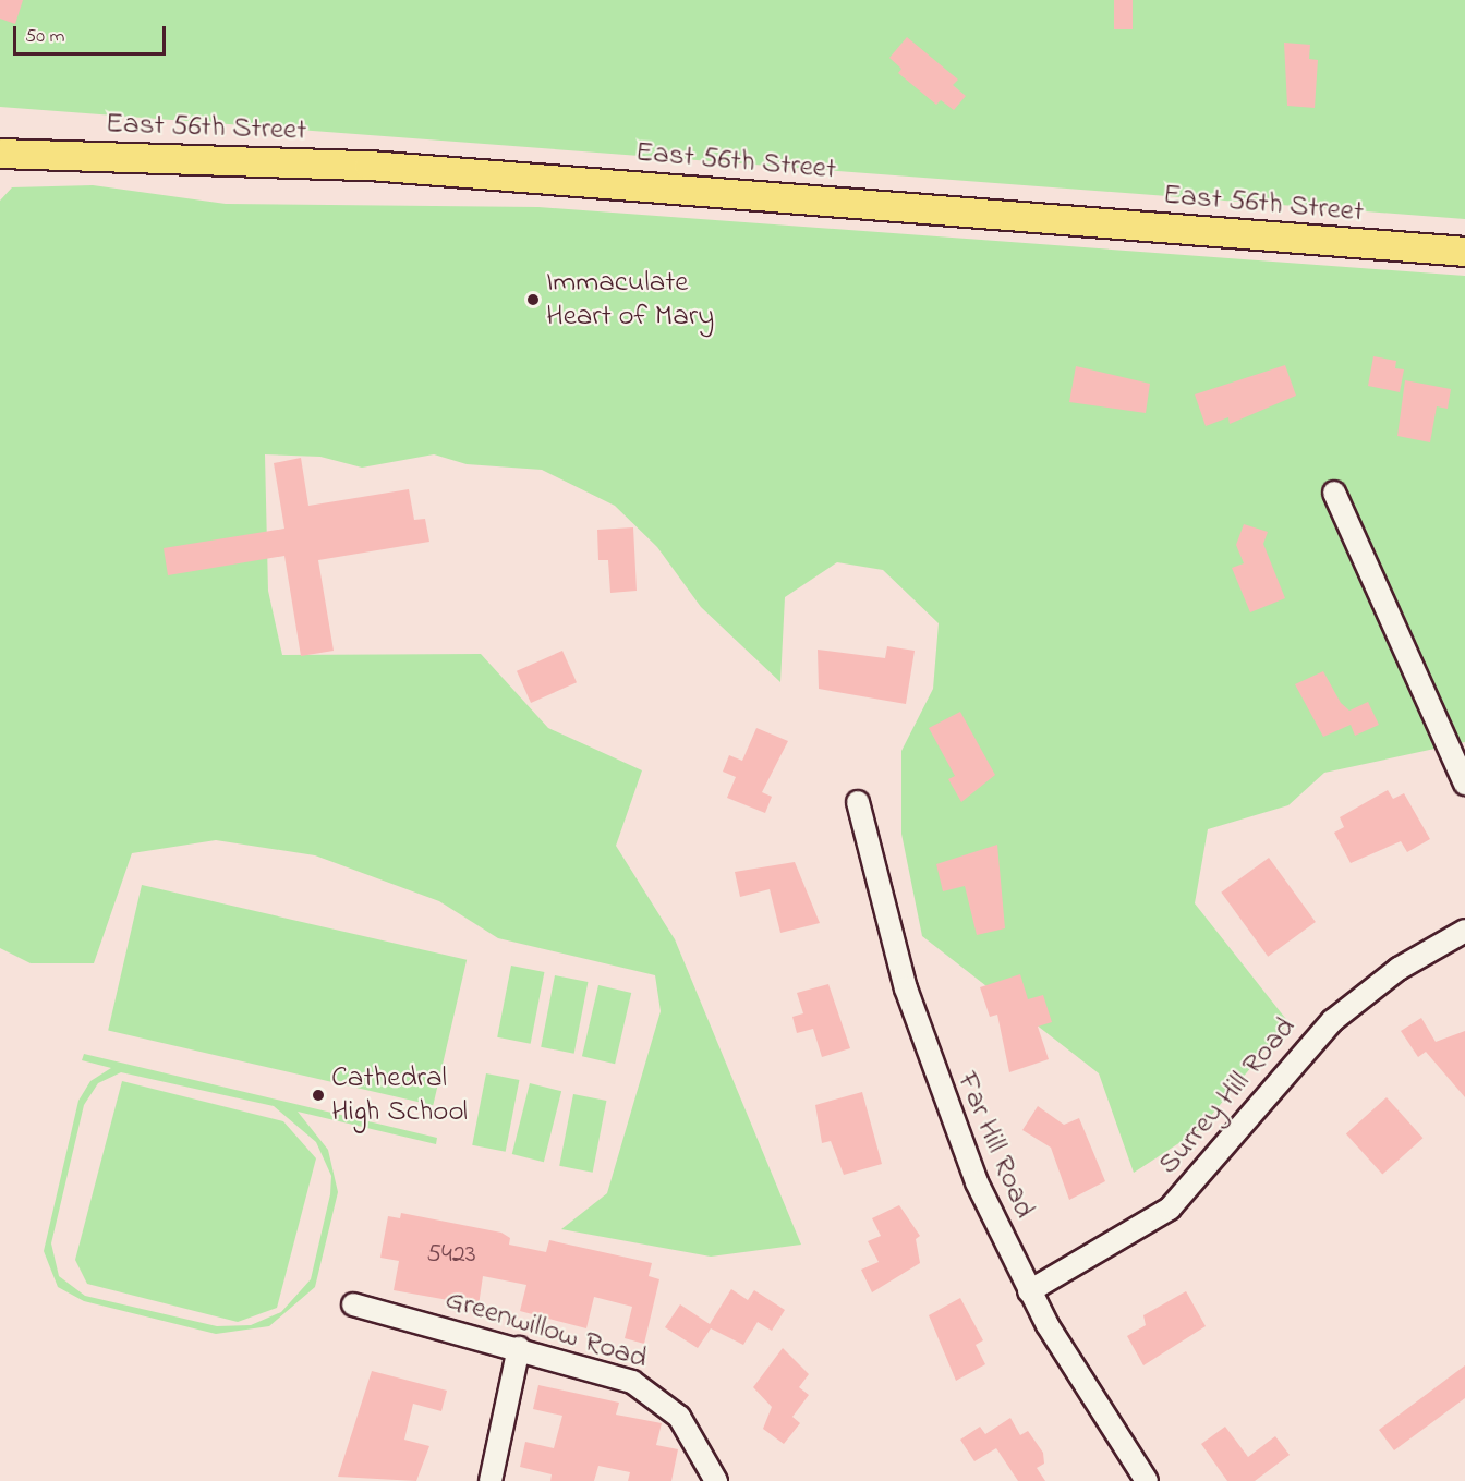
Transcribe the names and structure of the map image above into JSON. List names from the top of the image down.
{
  "streets": {
    "main road": ["East 56th Street"],
    "street": ["Surrey Hill Road", "Far Hill Road", "Greenwillow Road"]
  },
  "crossings": [
    ["Surrey Hill Road", "Far Hill Road"]
  ],
  "places": ["Immaculate Heart of Mary", "Cathedral High School"],
  "house_numbers": ["5423"],
  "scale_bar": "50 m"
}
